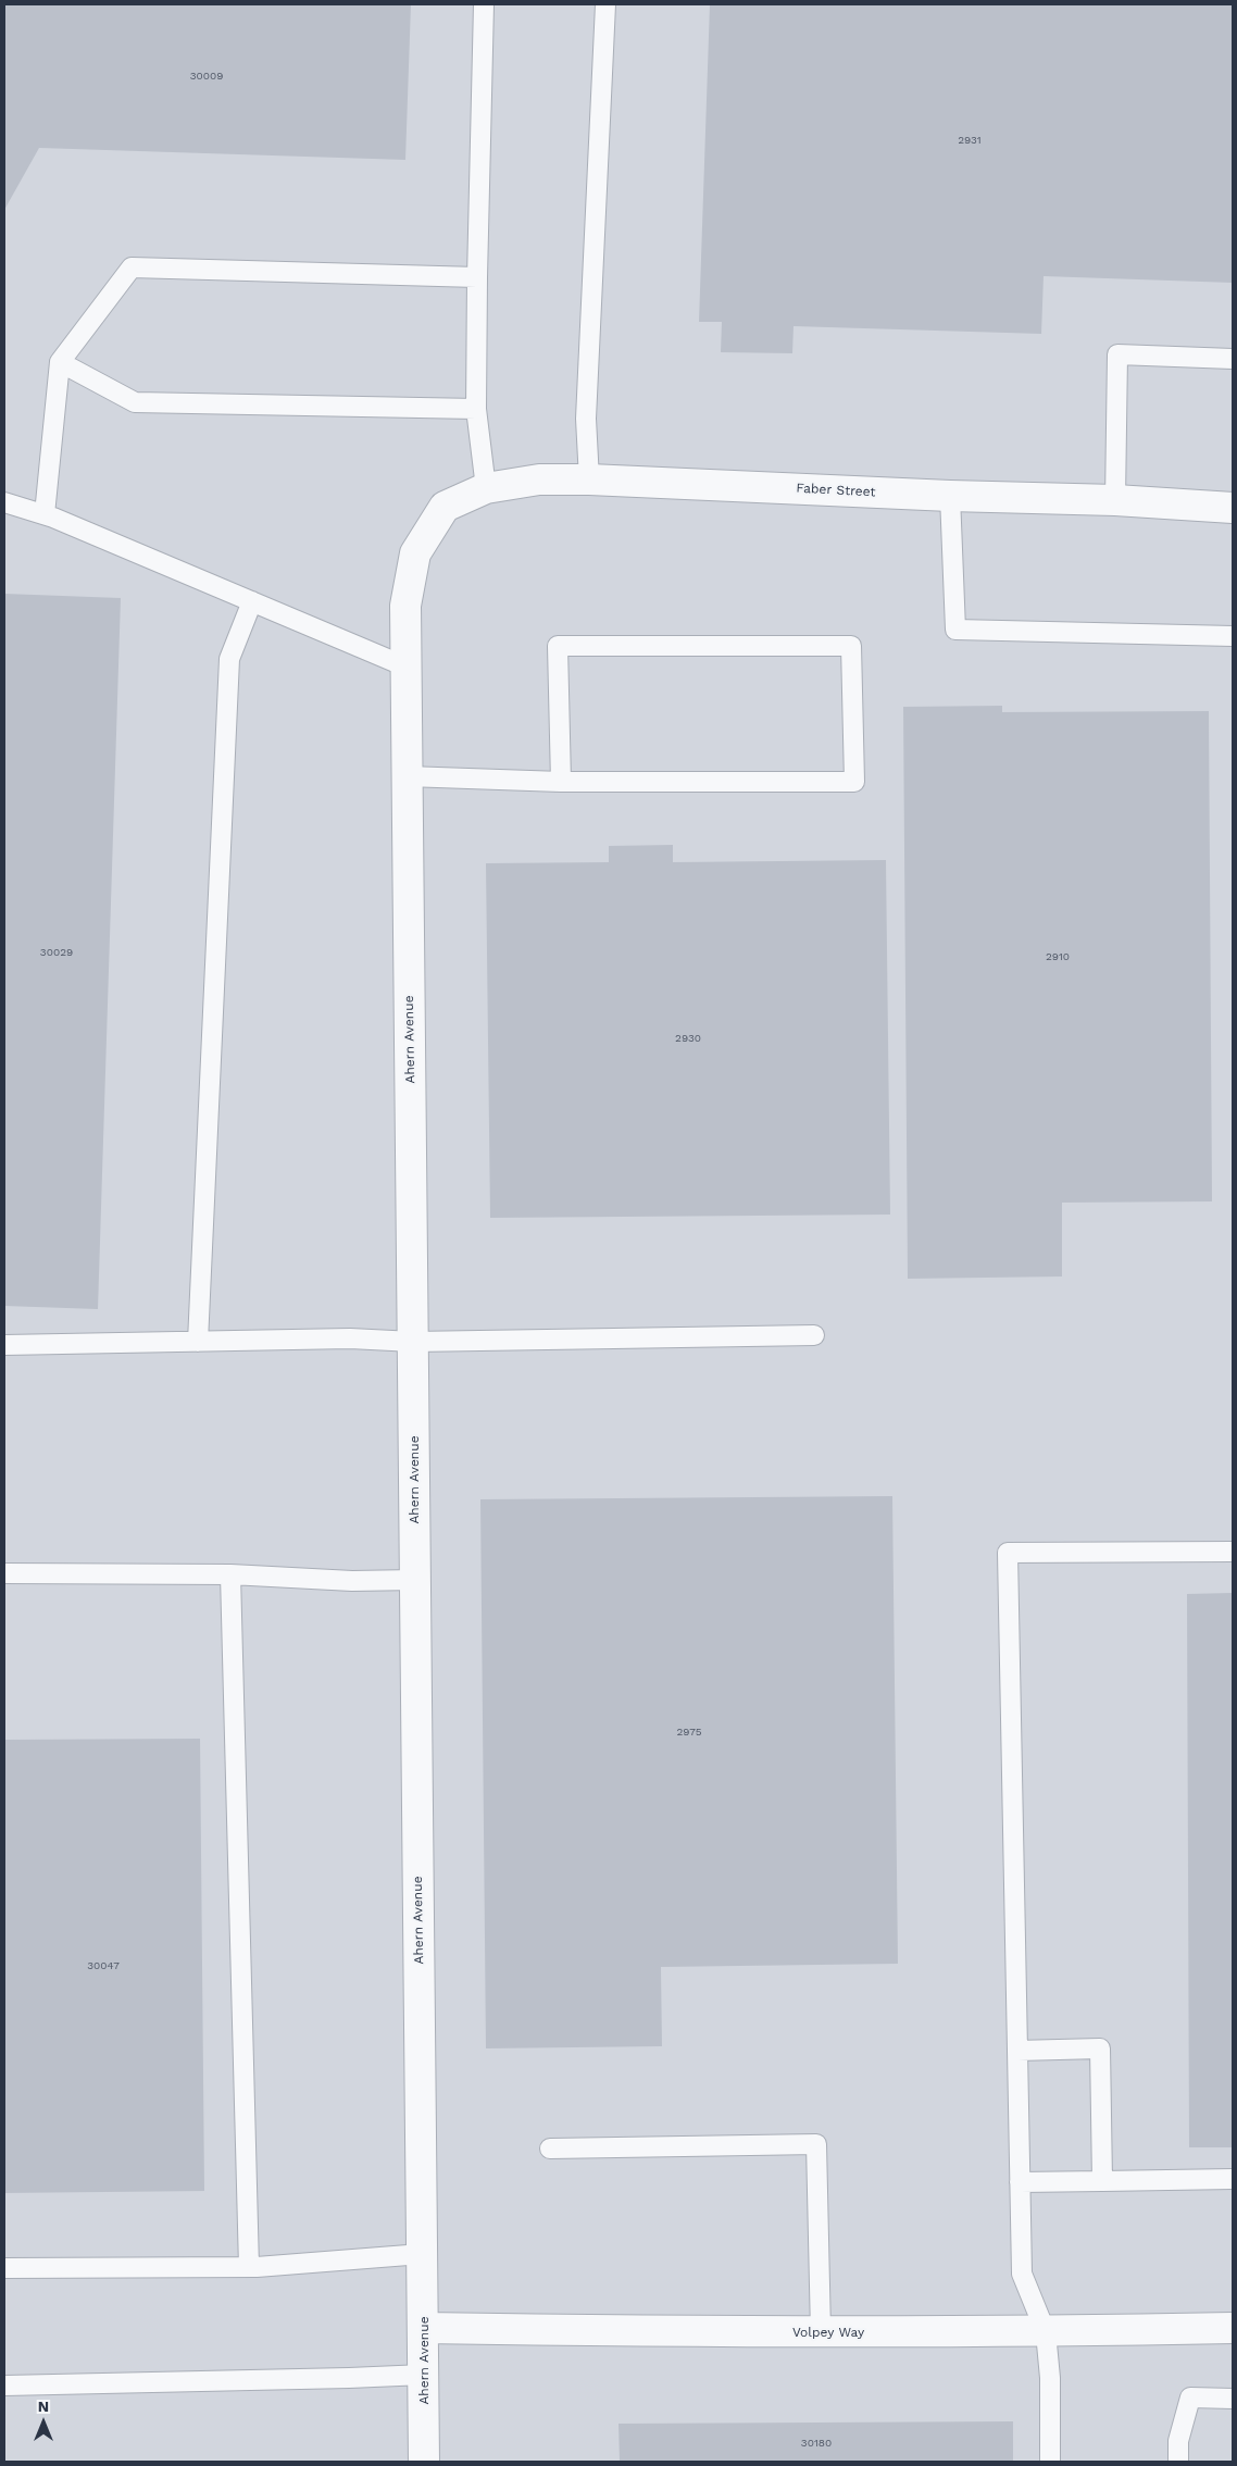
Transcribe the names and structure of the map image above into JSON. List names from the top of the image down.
{
  "streets": {
    "street": ["Faber Street", "Ahern Avenue", "Volpey Way"]
  },
  "crossings": [
    ["Faber Street", "Ahern Avenue"],
    ["Ahern Avenue", "Volpey Way"]
  ],
  "house_numbers": [
    "30009",
    "2931",
    "30029",
    "2910",
    "2930",
    "2975",
    "30047",
    "30180"
  ],
  "north": "top"
}
